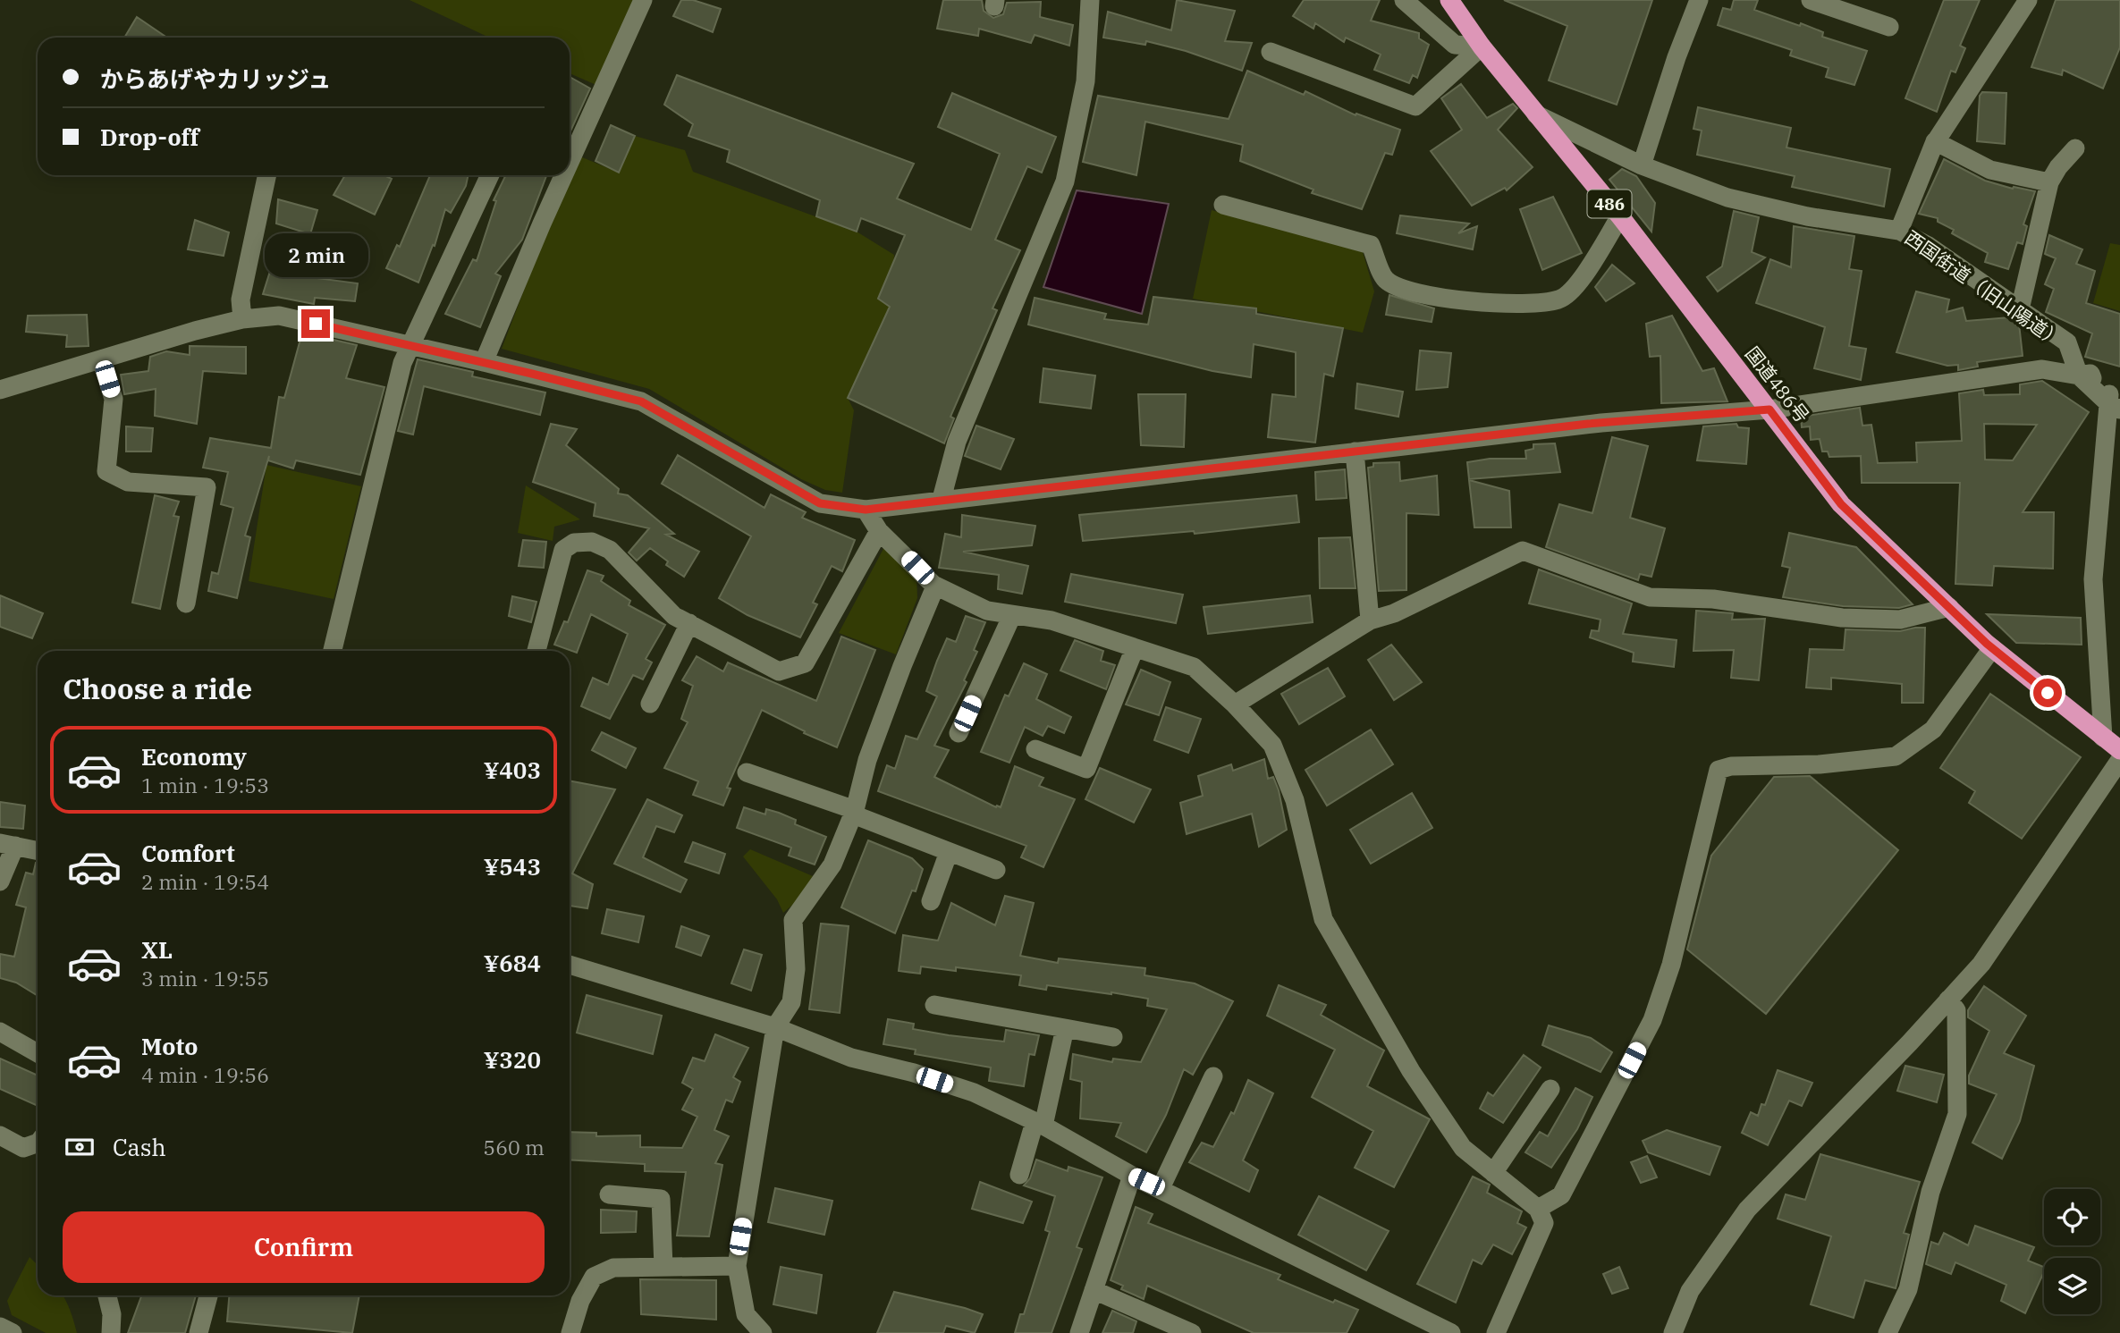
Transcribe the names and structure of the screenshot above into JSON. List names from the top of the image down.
{
  "streets": {
    "highway": ["486", "国道486号"],
    "street": ["西国街道（旧山陽道）"]
  },
  "crossings": [
    ["西国街道（旧山陽道）", "国道486号"]
  ],
  "page": {
    "banner": ["からあげやカリッジュ", "Drop-off"],
    "bubble": "2 min",
    "heading": "Choose a ride",
    "list": [
      {
        "name": "Economy",
        "note": "1 min · 19:53",
        "value": "¥403"
      },
      {
        "name": "Comfort",
        "note": "2 min · 19:54",
        "value": "¥543"
      },
      {
        "name": "XL",
        "note": "3 min · 19:55",
        "value": "¥684"
      },
      {
        "name": "Moto",
        "note": "4 min · 19:56",
        "value": "¥320"
      }
    ],
    "pay": ["Cash", "560 m"],
    "buttons": "Confirm"
  }
}
